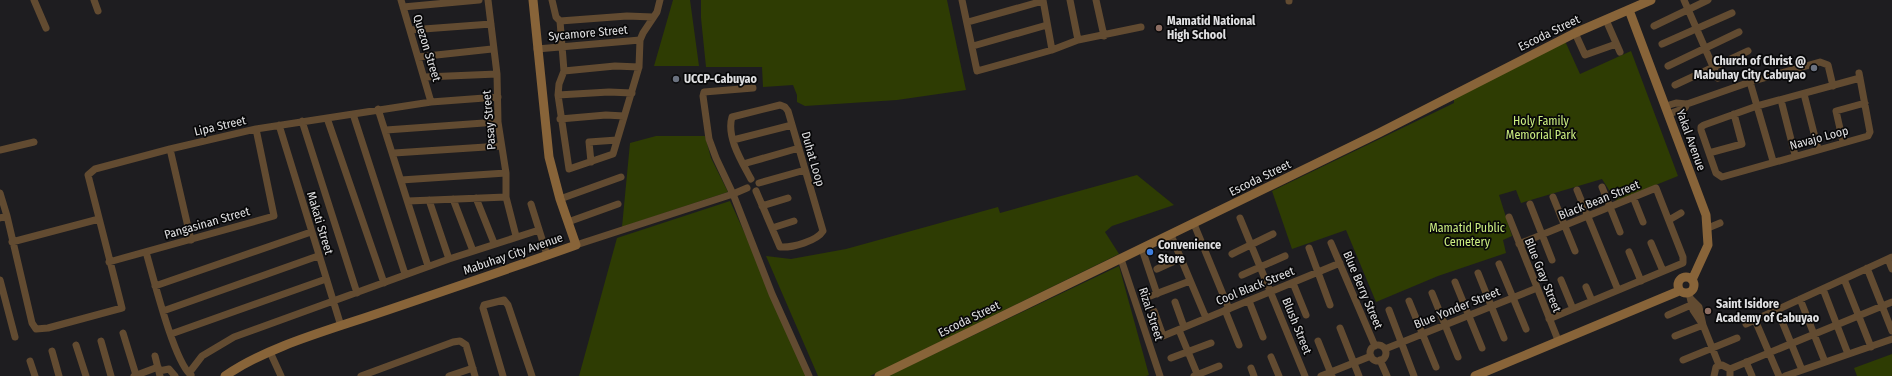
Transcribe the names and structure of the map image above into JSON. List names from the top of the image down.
{
  "streets": {
    "street": [
      "Sycamore Street",
      "Escoda Street",
      "Quezon Street",
      "Pasay Street",
      "Lipa Street",
      "Navajo Loop",
      "Yakal Avenue",
      "Duhat Loop",
      "Black Bean Street",
      "Pangasinan Street",
      "Makati Street",
      "Mabuhay City Avenue",
      "Blue Gray Street",
      "Cool Black Street",
      "Blue Berry Street",
      "Blue Yonder Street",
      "Rizal Street",
      "Blush Street"
    ]
  },
  "crossings": [
    ["Sycamore Street", "Mabuhay City Avenue"],
    ["Escoda Street", "Yakal Avenue"],
    ["Escoda Street", "Rizal Street"],
    ["Quezon Street", "Lipa Street"],
    ["Pasay Street", "Lipa Street"],
    ["Lipa Street", "Pangasinan Street"],
    ["Lipa Street", "Makati Street"],
    ["Black Bean Street", "Blue Gray Street"],
    ["Makati Street", "Mabuhay City Avenue"],
    ["Blue Gray Street", "Blue Yonder Street"],
    ["Cool Black Street", "Blue Berry Street"],
    ["Cool Black Street", "Blush Street"],
    ["Blue Berry Street", "Blue Yonder Street"]
  ],
  "parks": ["Holy Family Memorial Park", "Mamatid Public Cemetery"],
  "places": [
    "Mamatid National High School",
    "Church of Christ @ Mabuhay City Cabuyao",
    "UCCP-Cabuyao",
    "Convenience Store",
    "Saint Isidore Academy of Cabuyao"
  ]
}
